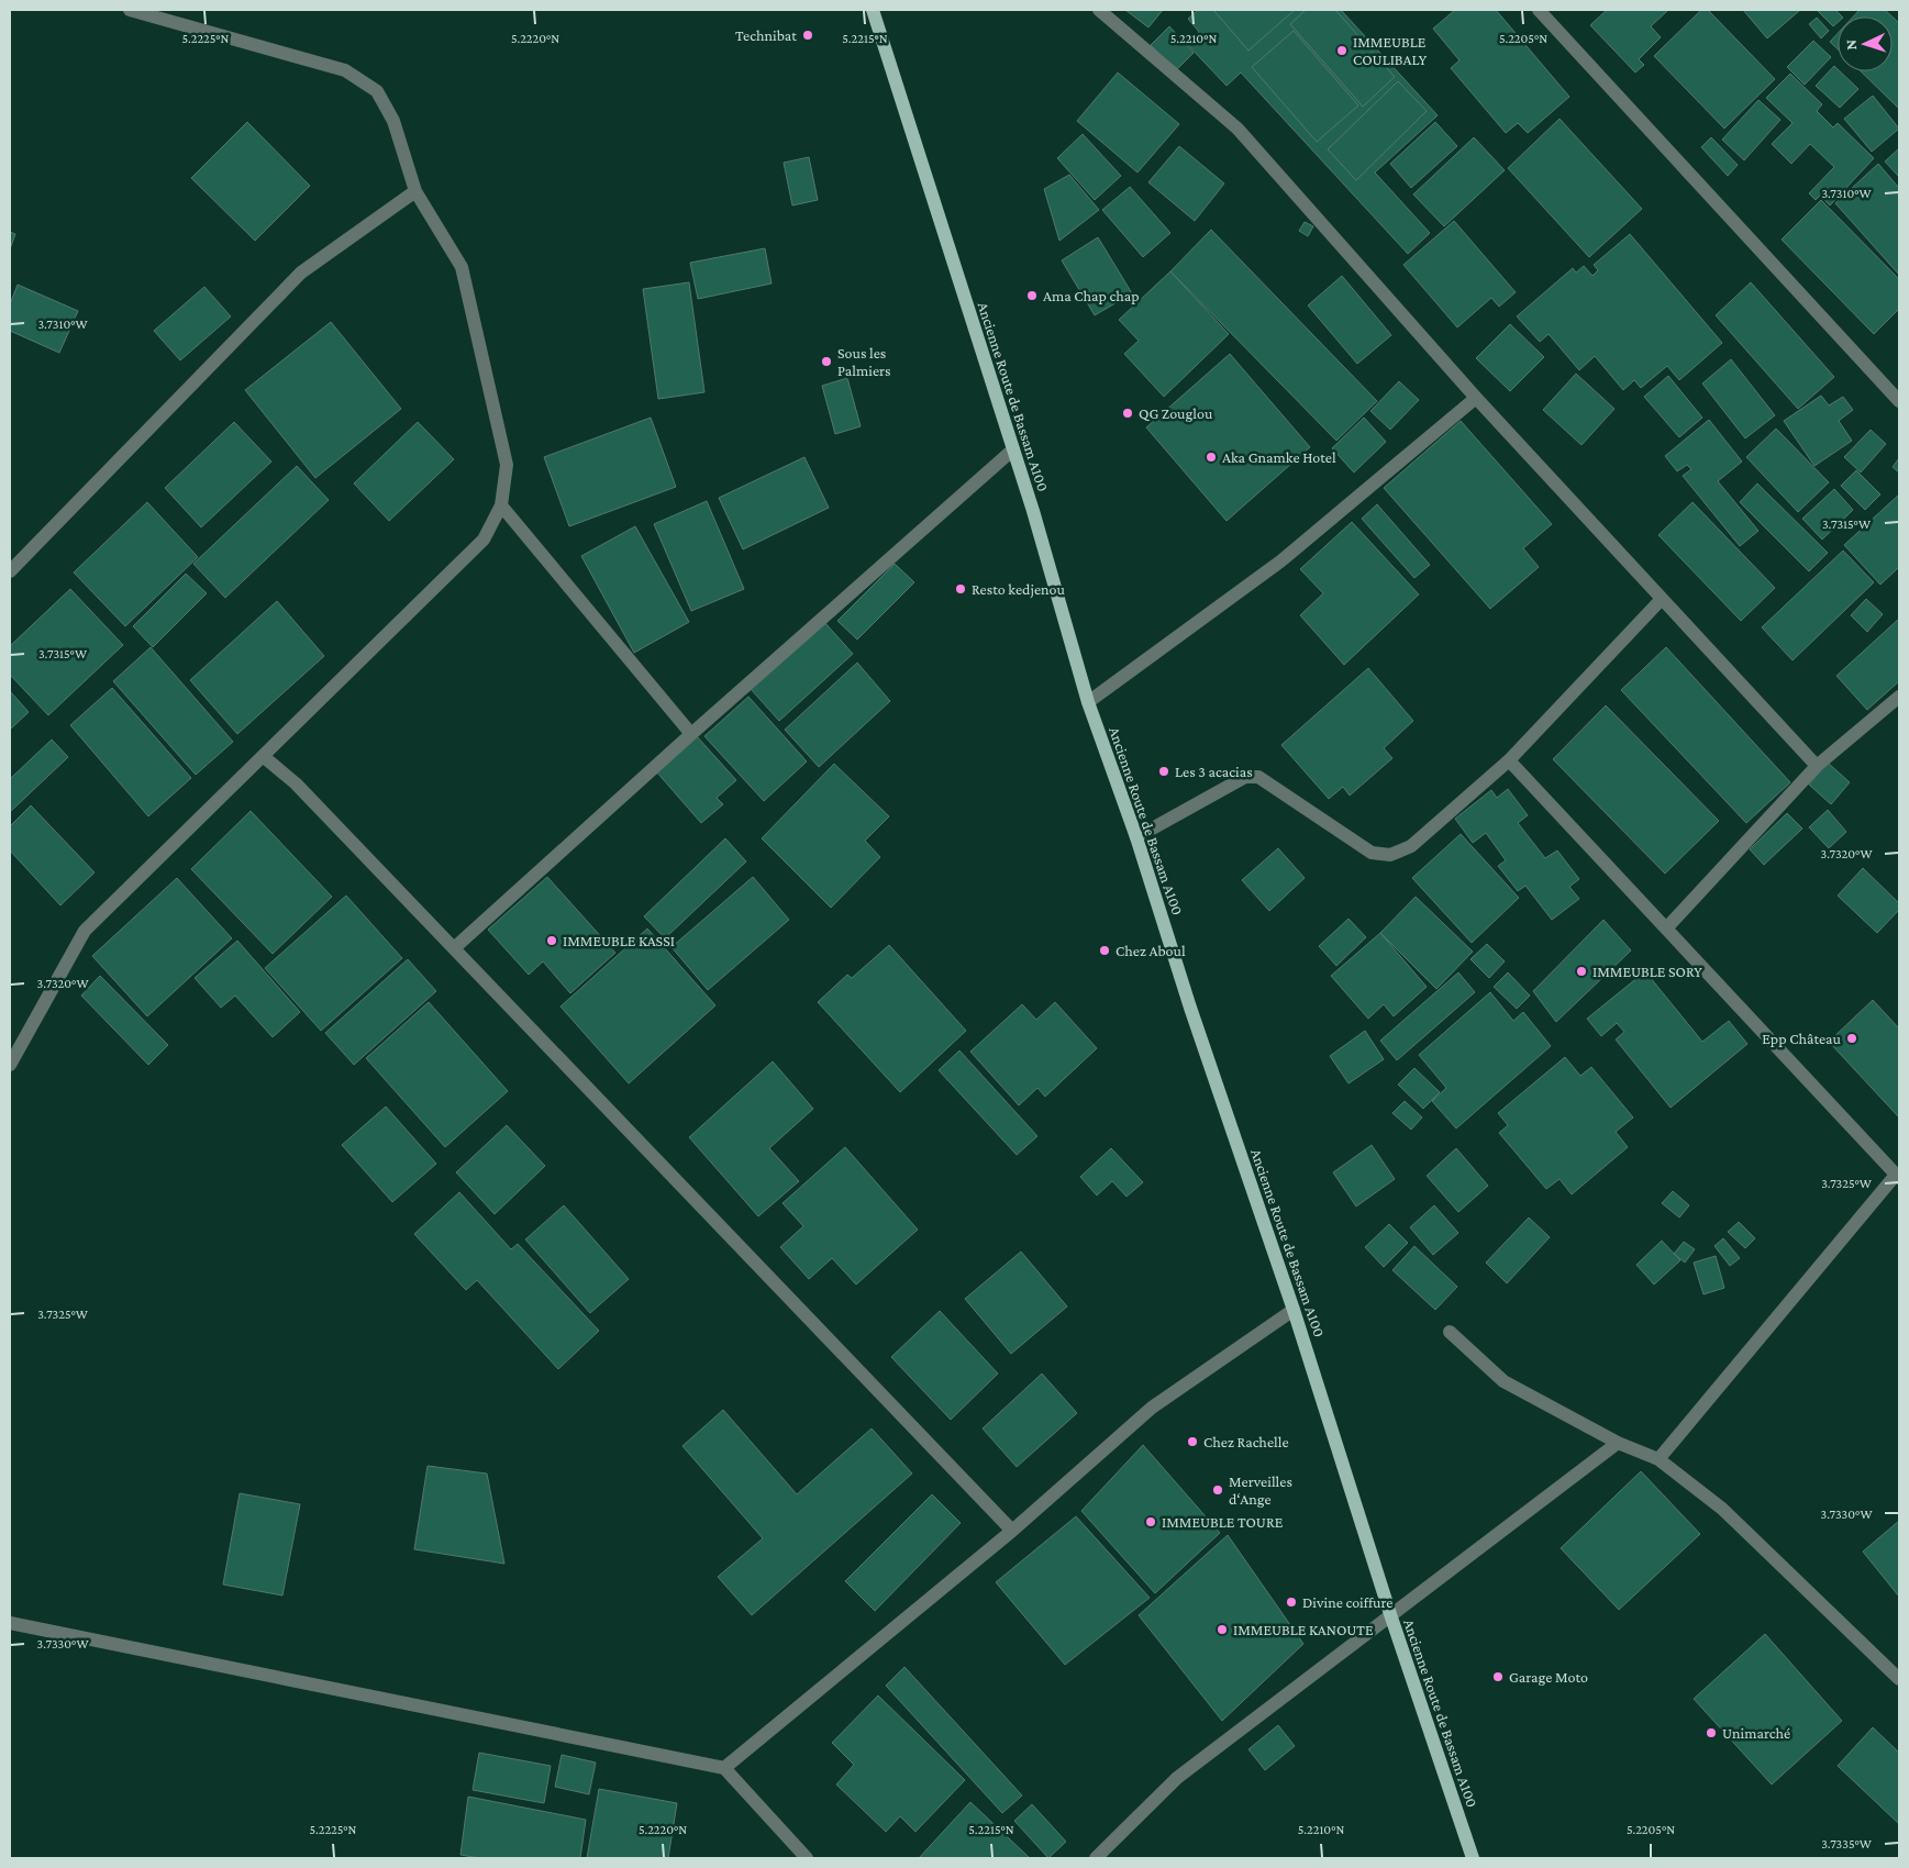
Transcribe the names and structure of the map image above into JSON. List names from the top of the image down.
{
  "streets": {
    "main road": ["Ancienne Route de Bassam A100"]
  },
  "places": [
    "Technibat",
    "IMMEUBLE COULIBALY",
    "Ama Chap chap",
    "Sous les Palmiers",
    "QG Zouglou",
    "Aka Gnamke Hotel",
    "Resto kedjenou",
    "Les 3 acacias",
    "IMMEUBLE KASSI",
    "Chez Aboul",
    "IMMEUBLE SORY",
    "Epp Château",
    "Chez Rachelle",
    "Merveilles d‘Ange",
    "IMMEUBLE TOURE",
    "Divine coiffure",
    "IMMEUBLE KANOUTE",
    "Garage Moto",
    "Unimarché"
  ],
  "north": "left",
  "coordinates": [
    "5.2225°N",
    "5.2220°N",
    "5.2215°N",
    "5.2210°N",
    "5.2205°N",
    "3.7310°W",
    "3.7315°W",
    "3.7320°W",
    "3.7325°W",
    "3.7330°W",
    "3.7335°W"
  ]
}
